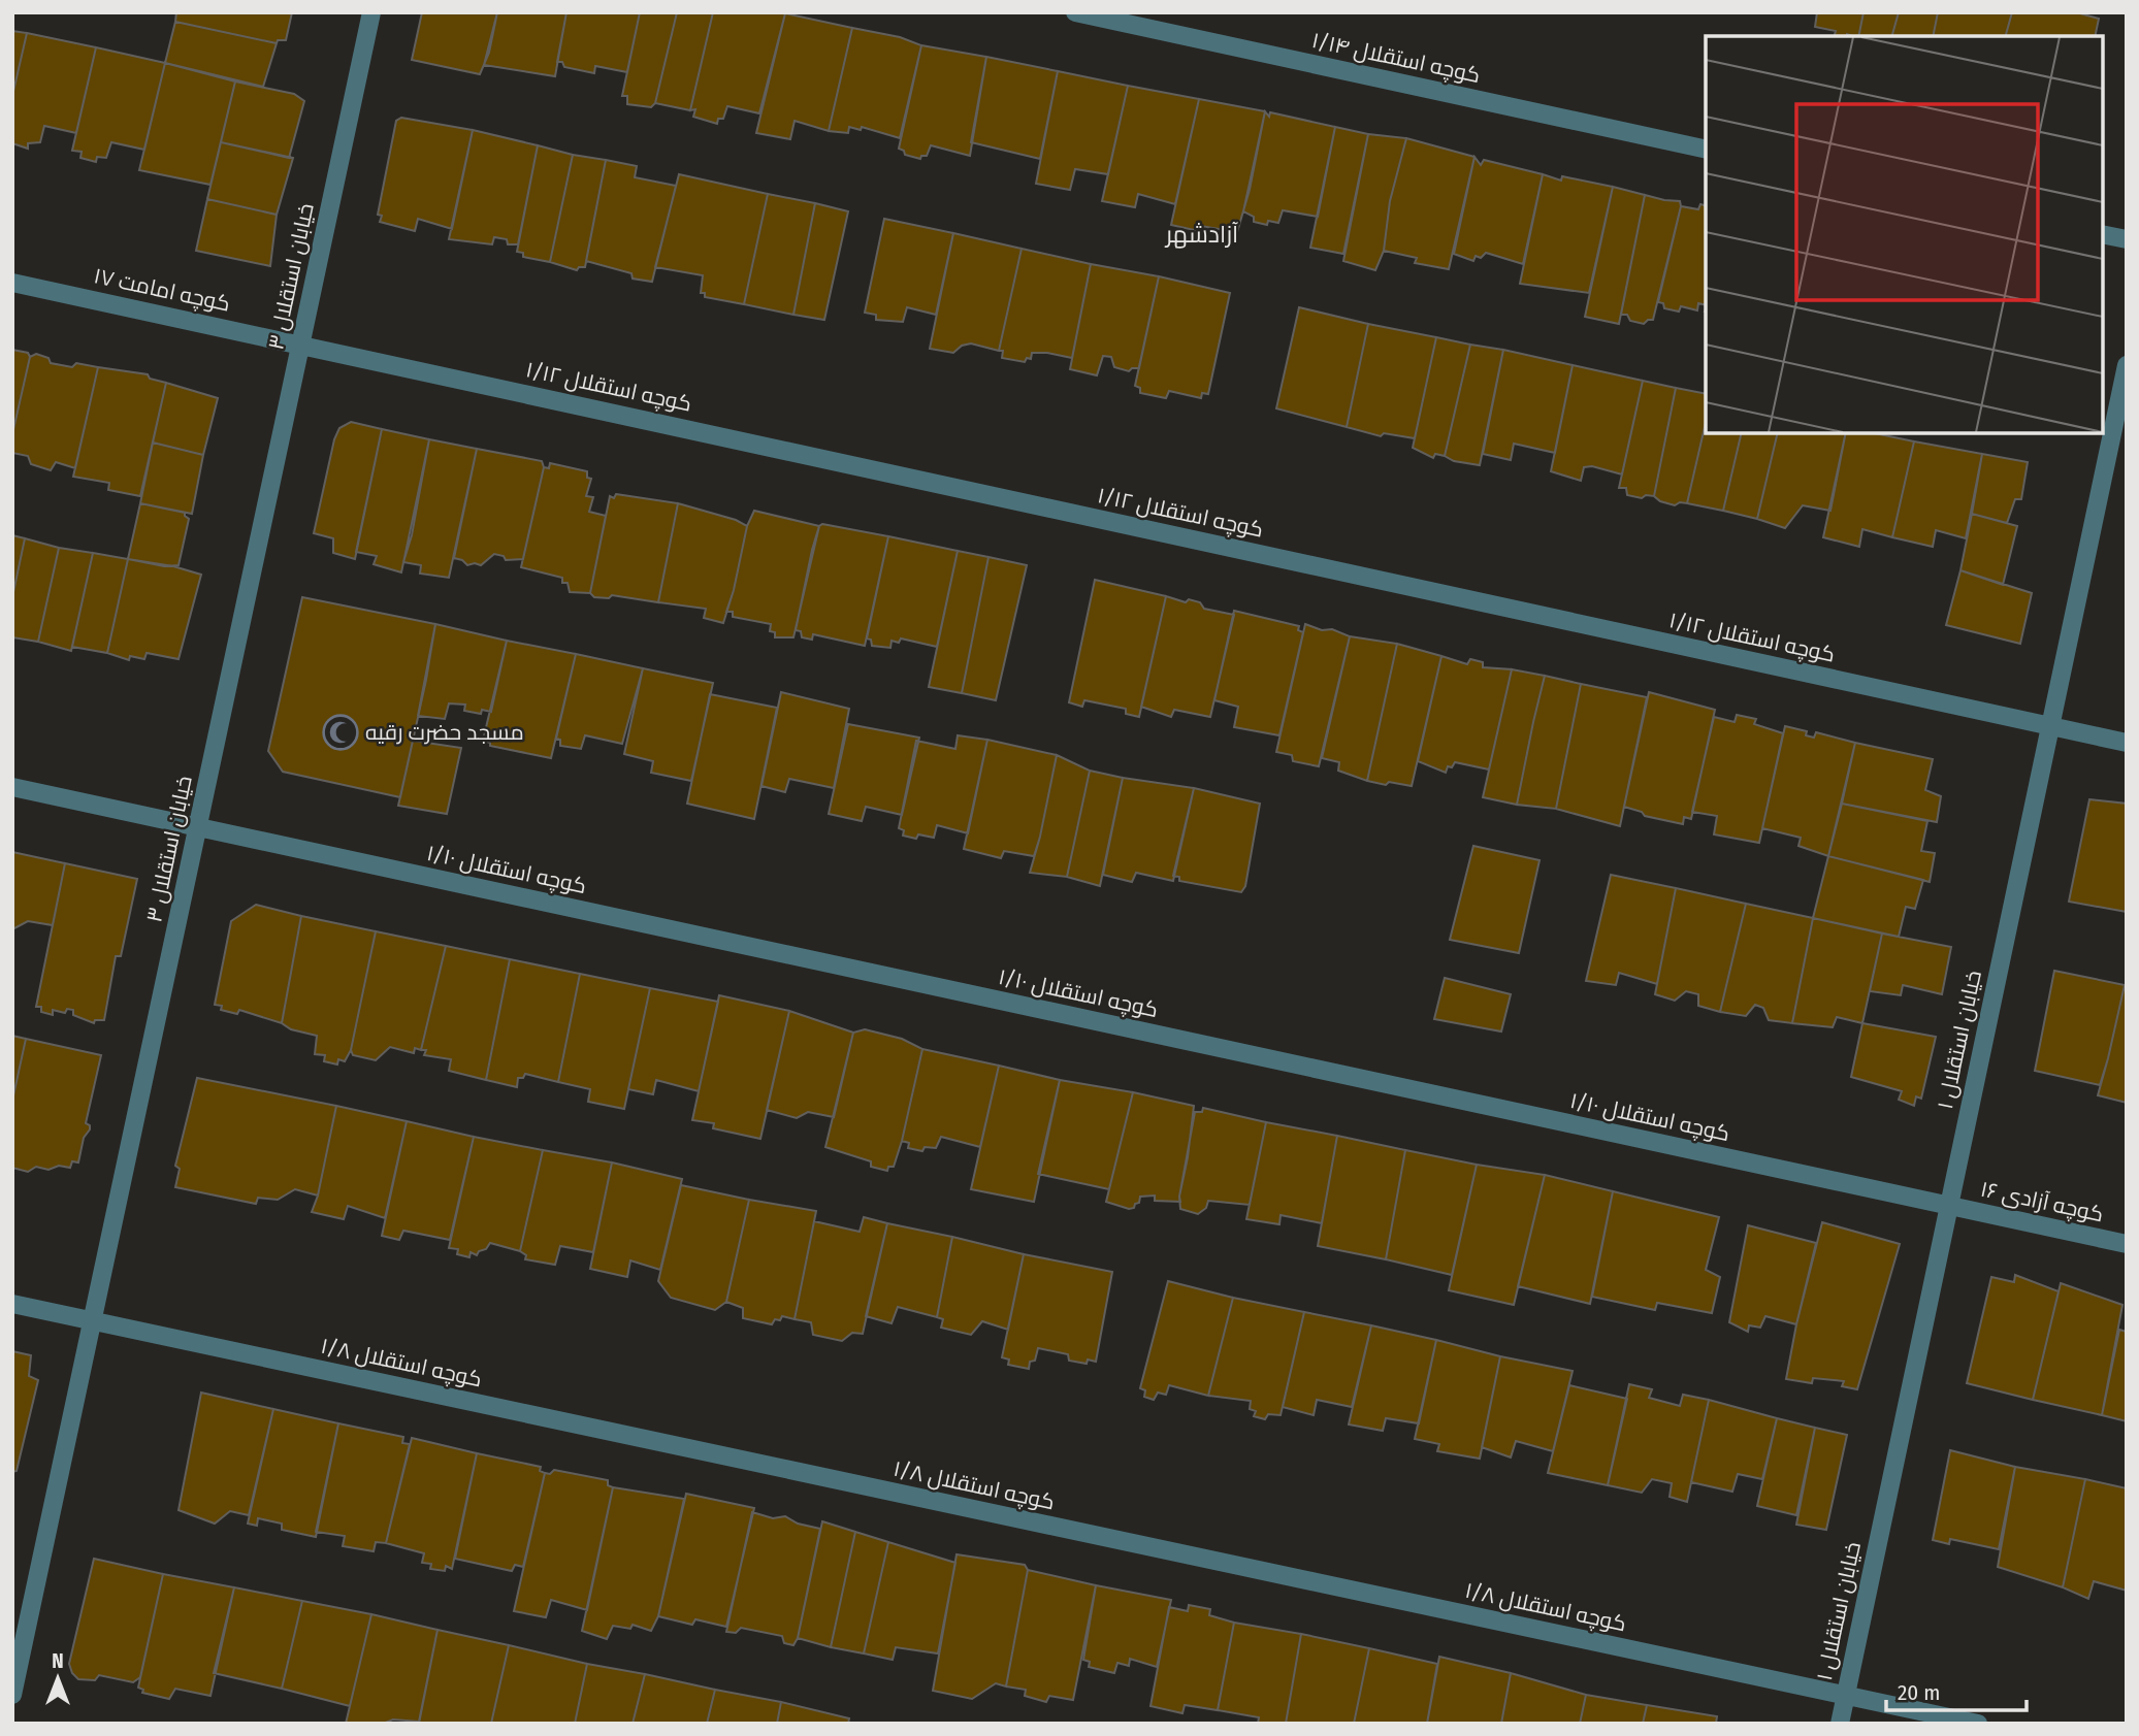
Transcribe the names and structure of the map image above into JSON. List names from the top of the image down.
{
  "streets": {
    "street": [
      "کوچه استقلال ۱/۱۴",
      "خیابان استقلال ۳",
      "کوچه امامت ۱۷",
      "کوچه استقلال ۱/۱۲",
      "کوچه استقلال ۱/۱۰",
      "خیابان استقلال ۱",
      "کوچه آزادی ۱۶",
      "کوچه استقلال ۱/۸"
    ]
  },
  "crossings": [
    ["خیابان استقلال ۳", "کوچه امامت ۱۷"],
    ["خیابان استقلال ۳", "کوچه استقلال ۱/۱۲"],
    ["خیابان استقلال ۳", "کوچه استقلال ۱/۱۰"],
    ["خیابان استقلال ۳", "کوچه استقلال ۱/۸"],
    ["کوچه امامت ۱۷", "کوچه استقلال ۱/۱۲"],
    ["کوچه استقلال ۱/۱۲", "خیابان استقلال ۱"],
    ["کوچه استقلال ۱/۱۰", "خیابان استقلال ۱"],
    ["کوچه استقلال ۱/۱۰", "کوچه آزادی ۱۶"],
    ["خیابان استقلال ۱", "کوچه آزادی ۱۶"],
    ["خیابان استقلال ۱", "کوچه استقلال ۱/۸"]
  ],
  "districts": ["آزادشهر"],
  "places": {
    "mosque": ["مسجد حضرت رقیه"]
  },
  "scale_bar": "20 m",
  "north": "top"
}
